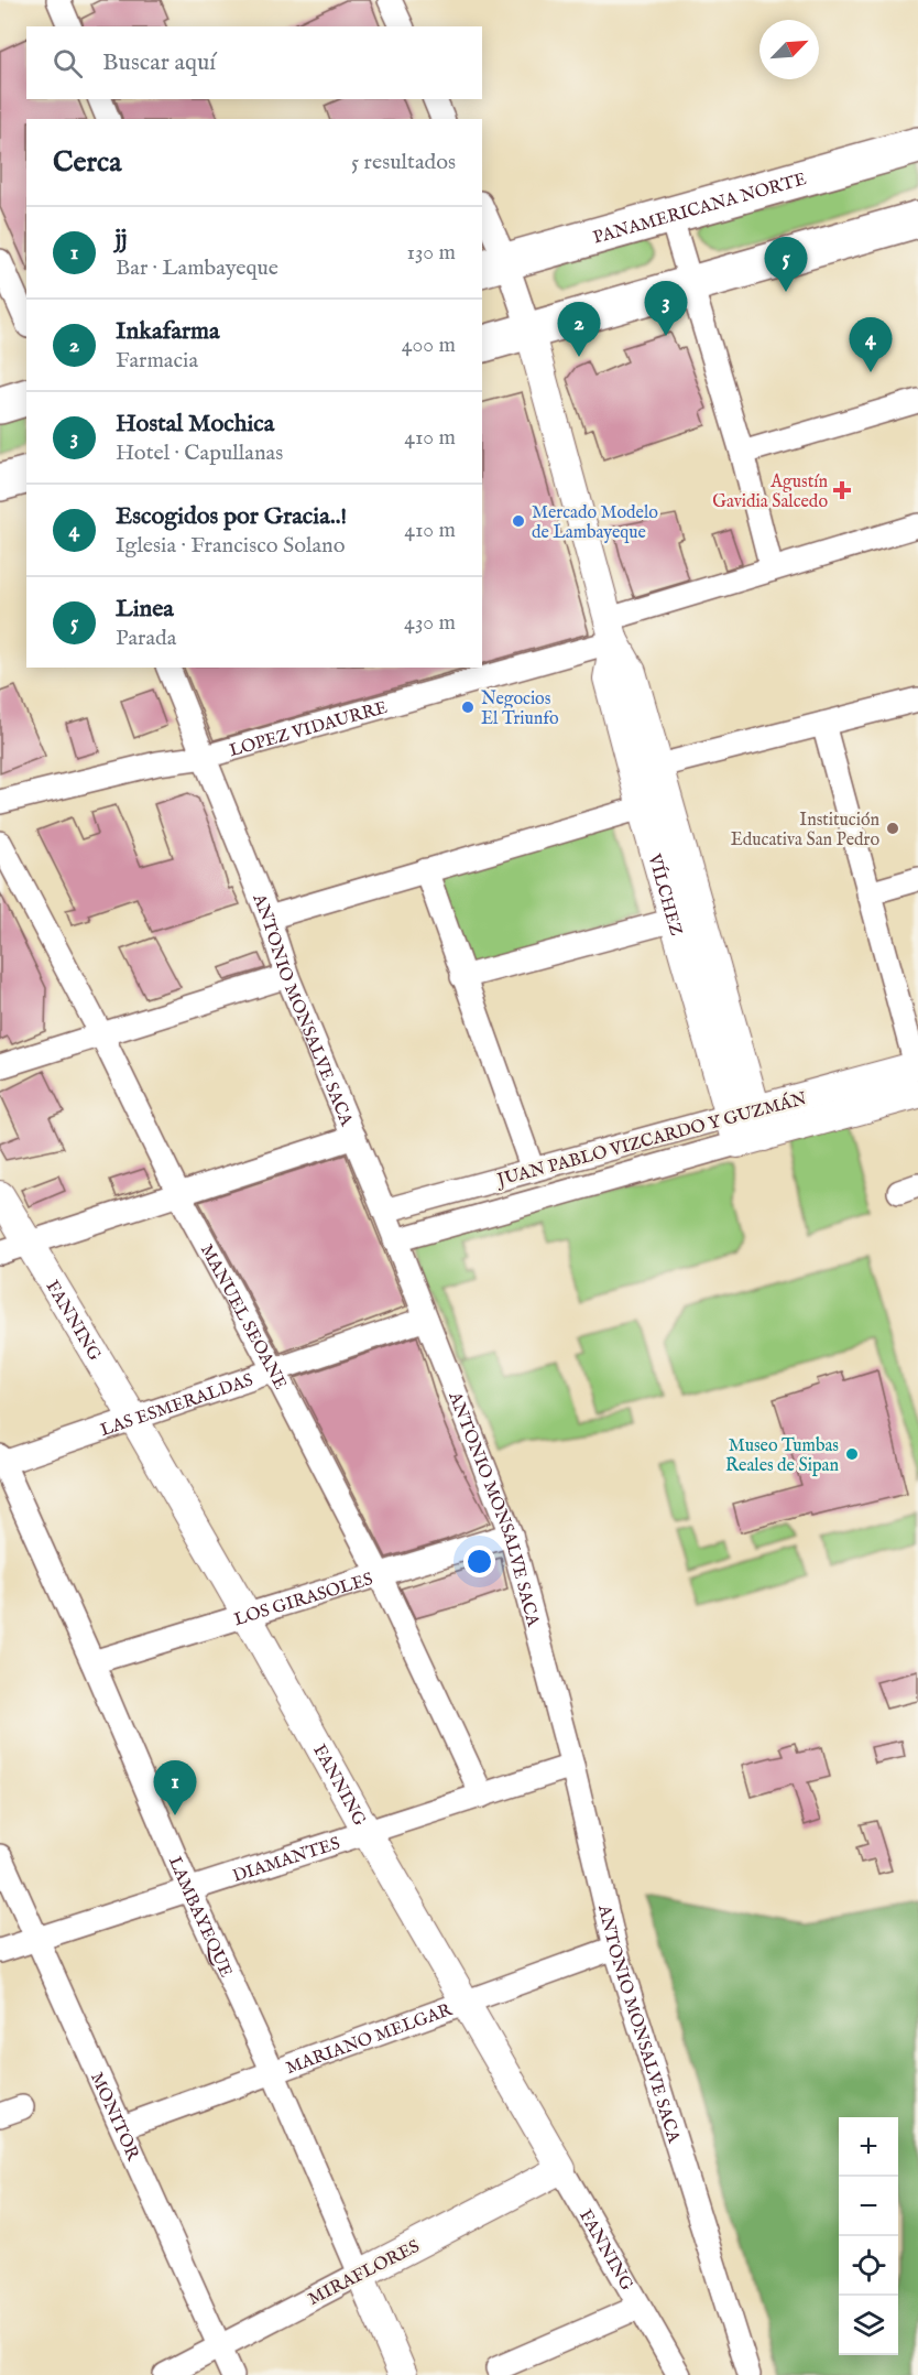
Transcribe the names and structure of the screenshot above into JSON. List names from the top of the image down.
{
  "streets": {
    "highway": ["PANAMERICANA NORTE"],
    "street": [
      "LOPEZ VIDAURRE",
      "VÍLCHEZ",
      "ANTONIO MONSALVE SACA",
      "JUAN PABLO VIZCARDO Y GUZMÁN",
      "MANUEL SEOANE",
      "FANNING",
      "LAS ESMERALDAS",
      "LOS GIRASOLES",
      "DIAMANTES",
      "LAMBAYEQUE",
      "MARIANO MELGAR",
      "MONITOR",
      "MIRAFLORES"
    ]
  },
  "crossings": [
    ["LOPEZ VIDAURRE", "VÍLCHEZ"],
    ["LOPEZ VIDAURRE", "ANTONIO MONSALVE SACA"],
    ["VÍLCHEZ", "JUAN PABLO VIZCARDO Y GUZMÁN"],
    ["ANTONIO MONSALVE SACA", "JUAN PABLO VIZCARDO Y GUZMÁN"],
    ["ANTONIO MONSALVE SACA", "LAS ESMERALDAS"],
    ["ANTONIO MONSALVE SACA", "LOS GIRASOLES"],
    ["ANTONIO MONSALVE SACA", "DIAMANTES"],
    ["ANTONIO MONSALVE SACA", "MARIANO MELGAR"],
    ["MANUEL SEOANE", "LAS ESMERALDAS"],
    ["MANUEL SEOANE", "LOS GIRASOLES"],
    ["MANUEL SEOANE", "DIAMANTES"],
    ["FANNING", "LAS ESMERALDAS"],
    ["FANNING", "LOS GIRASOLES"],
    ["FANNING", "DIAMANTES"],
    ["FANNING", "MARIANO MELGAR"],
    ["FANNING", "MIRAFLORES"],
    ["LAS ESMERALDAS", "LAMBAYEQUE"],
    ["LOS GIRASOLES", "LAMBAYEQUE"],
    ["DIAMANTES", "LAMBAYEQUE"],
    ["DIAMANTES", "MONITOR"],
    ["LAMBAYEQUE", "MARIANO MELGAR"],
    ["LAMBAYEQUE", "MIRAFLORES"],
    ["MARIANO MELGAR", "MONITOR"],
    ["MONITOR", "MIRAFLORES"]
  ],
  "places": {
    "health": ["Agustín Gavidia Salcedo"],
    "other": [
      "Mercado Modelo de Lambayeque",
      "Negocios El Triunfo",
      "Institución Educativa San Pedro",
      "Museo Tumbas Reales de Sipan"
    ]
  },
  "north": "top right",
  "page": {
    "search": "Buscar aquí",
    "heading": ["Cerca", "5 resultados"],
    "list": [
      {
        "mark": "1",
        "name": "jj",
        "note": "Bar · Lambayeque",
        "value": "130 m"
      },
      {
        "mark": "2",
        "name": "Inkafarma",
        "note": "Farmacia",
        "value": "400 m"
      },
      {
        "mark": "3",
        "name": "Hostal Mochica",
        "note": "Hotel · Capullanas",
        "value": "410 m"
      },
      {
        "mark": "4",
        "name": "Escogidos por Gracia..!",
        "note": "Iglesia · Francisco Solano",
        "value": "410 m"
      },
      {
        "mark": "5",
        "name": "Linea",
        "note": "Parada",
        "value": "430 m"
      }
    ],
    "pins": [
      "5",
      "3",
      "2",
      "4",
      "1"
    ],
    "map_buttons": ["+", "−"]
  }
}
